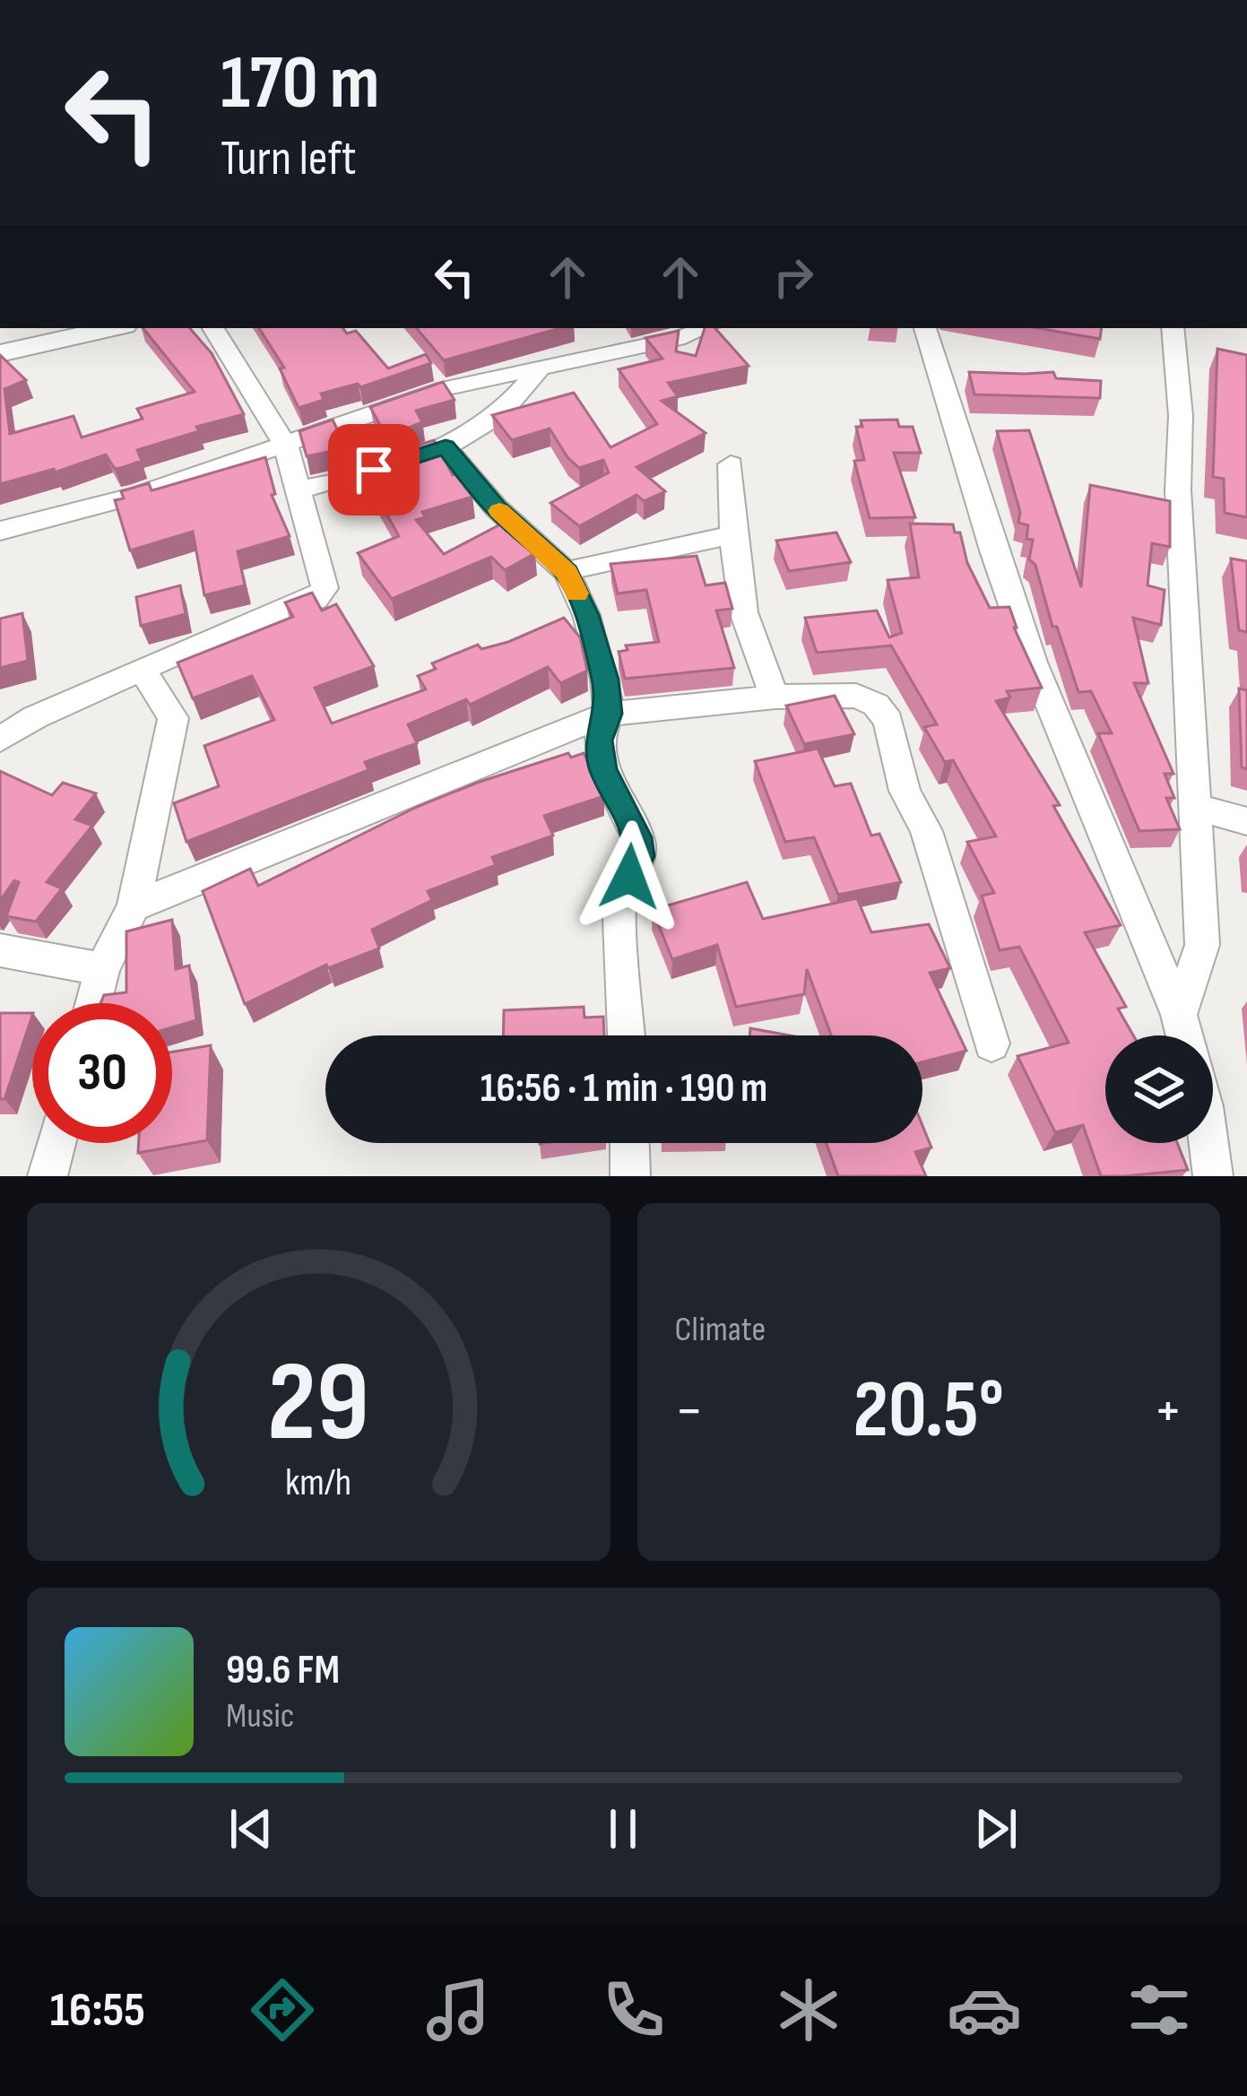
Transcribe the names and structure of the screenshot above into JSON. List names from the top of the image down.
{
  "page": {
    "turn": ["170 m", "Turn left"],
    "limit": "30",
    "trip": "16:56 · 1 min · 190 m",
    "tile": "Climate",
    "heat": ["−", "20.5°", "+"],
    "song": ["99.6 FM", "Music"],
    "tabs": "16:55",
    "gauge": ["29", "km/h"]
  }
}
